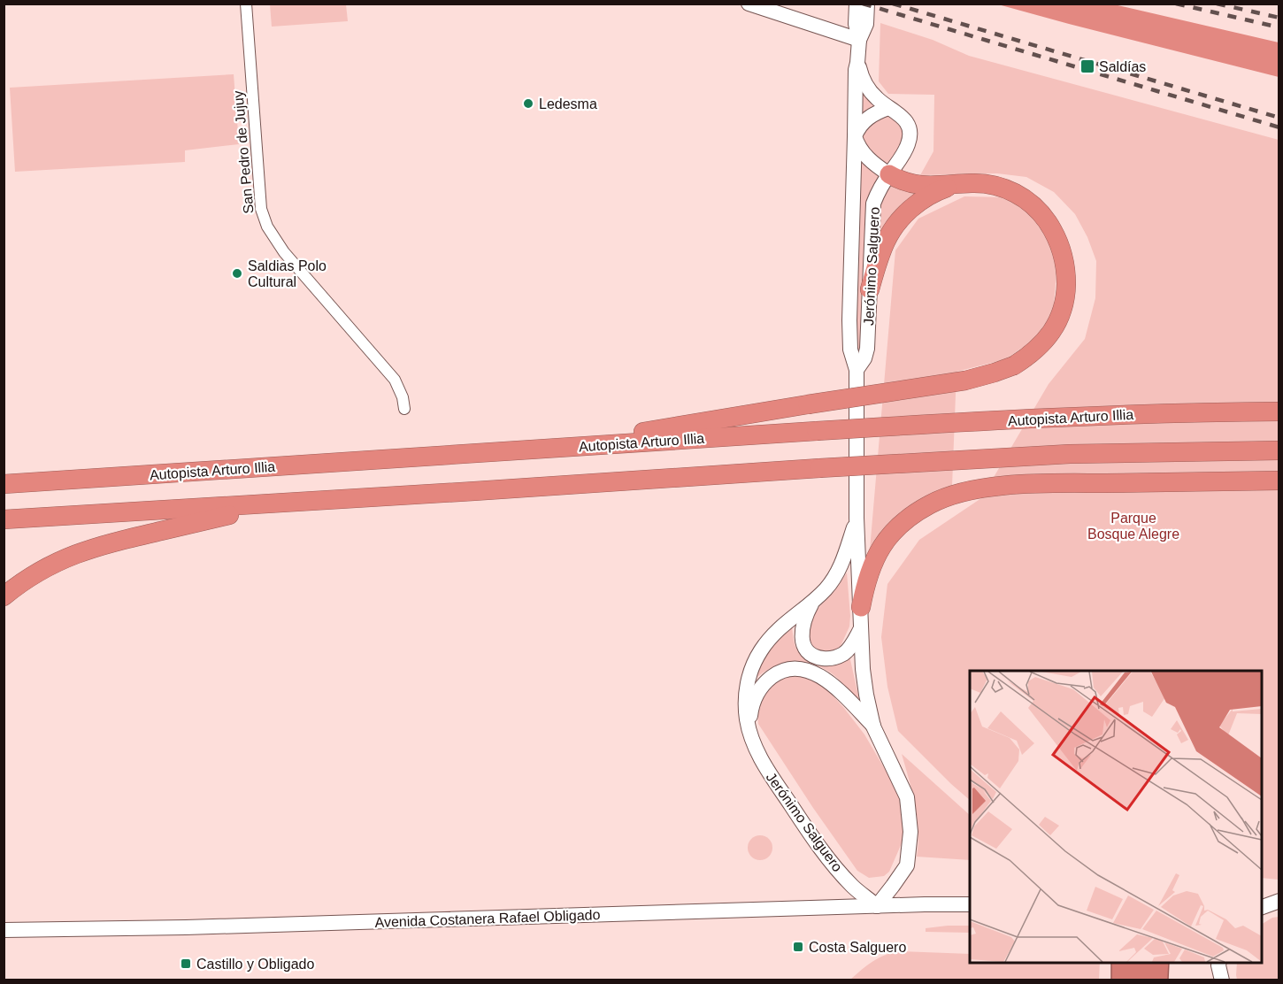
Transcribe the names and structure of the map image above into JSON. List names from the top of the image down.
{
  "streets": {
    "highway": ["Autopista Arturo Illia"],
    "main road": ["Jerónimo Salguero", "Avenida Costanera Rafael Obligado"],
    "street": ["San Pedro de Jujuy"]
  },
  "crossings": [
    ["Jerónimo Salguero", "Avenida Costanera Rafael Obligado"]
  ],
  "parks": ["Parque Bosque Alegre"],
  "places": {
    "transit": ["Saldías", "Costa Salguero", "Castillo y Obligado"],
    "other": ["Ledesma", "Saldias Polo Cultural"]
  }
}
